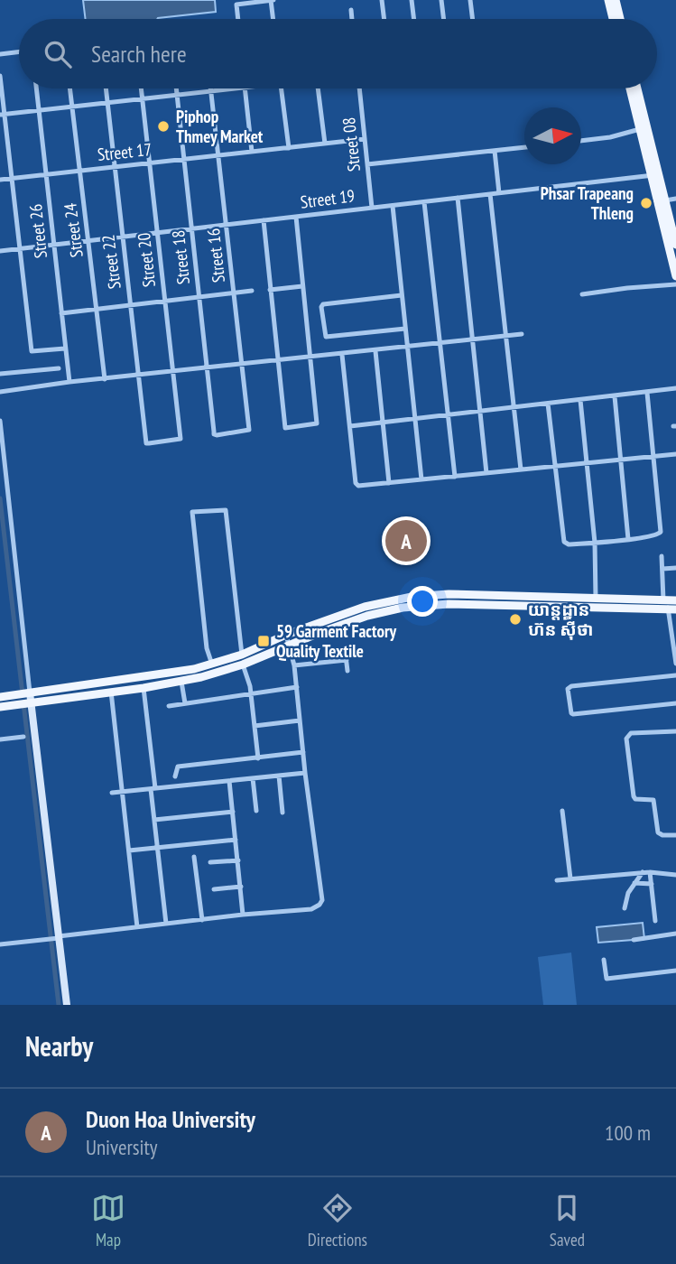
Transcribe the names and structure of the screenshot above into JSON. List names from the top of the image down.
{
  "streets": {
    "street": [
      "Street 08",
      "Street 17",
      "Street 19",
      "Street 24",
      "Street 26",
      "Street 16",
      "Street 18",
      "Street 20",
      "Street 22"
    ]
  },
  "crossings": [
    ["Street 08", "Street 17"],
    ["Street 08", "Street 19"],
    ["Street 17", "Street 24"],
    ["Street 17", "Street 26"],
    ["Street 17", "Street 16"],
    ["Street 17", "Street 18"],
    ["Street 17", "Street 20"],
    ["Street 17", "Street 22"],
    ["Street 19", "Street 24"],
    ["Street 19", "Street 26"],
    ["Street 19", "Street 16"],
    ["Street 19", "Street 18"],
    ["Street 19", "Street 20"],
    ["Street 19", "Street 22"],
    ["Street 16", "Street 18"],
    ["Street 20", "Street 22"]
  ],
  "places": {
    "other": ["Piphop Thmey Market", "Phsar Trapeang Thleng", "យាន្ដដ្ឋាន ហ៊ន ស៊ីថា"],
    "transit": ["59 Garment Factory Quality Textile"]
  },
  "north": "right",
  "page": {
    "search": "Search here",
    "pins": "A",
    "heading": "Nearby",
    "list": [
      {
        "mark": "A",
        "name": "Duon Hoa University",
        "note": "University",
        "value": "100 m"
      }
    ],
    "nav": ["Map", "Directions", "Saved"]
  }
}
